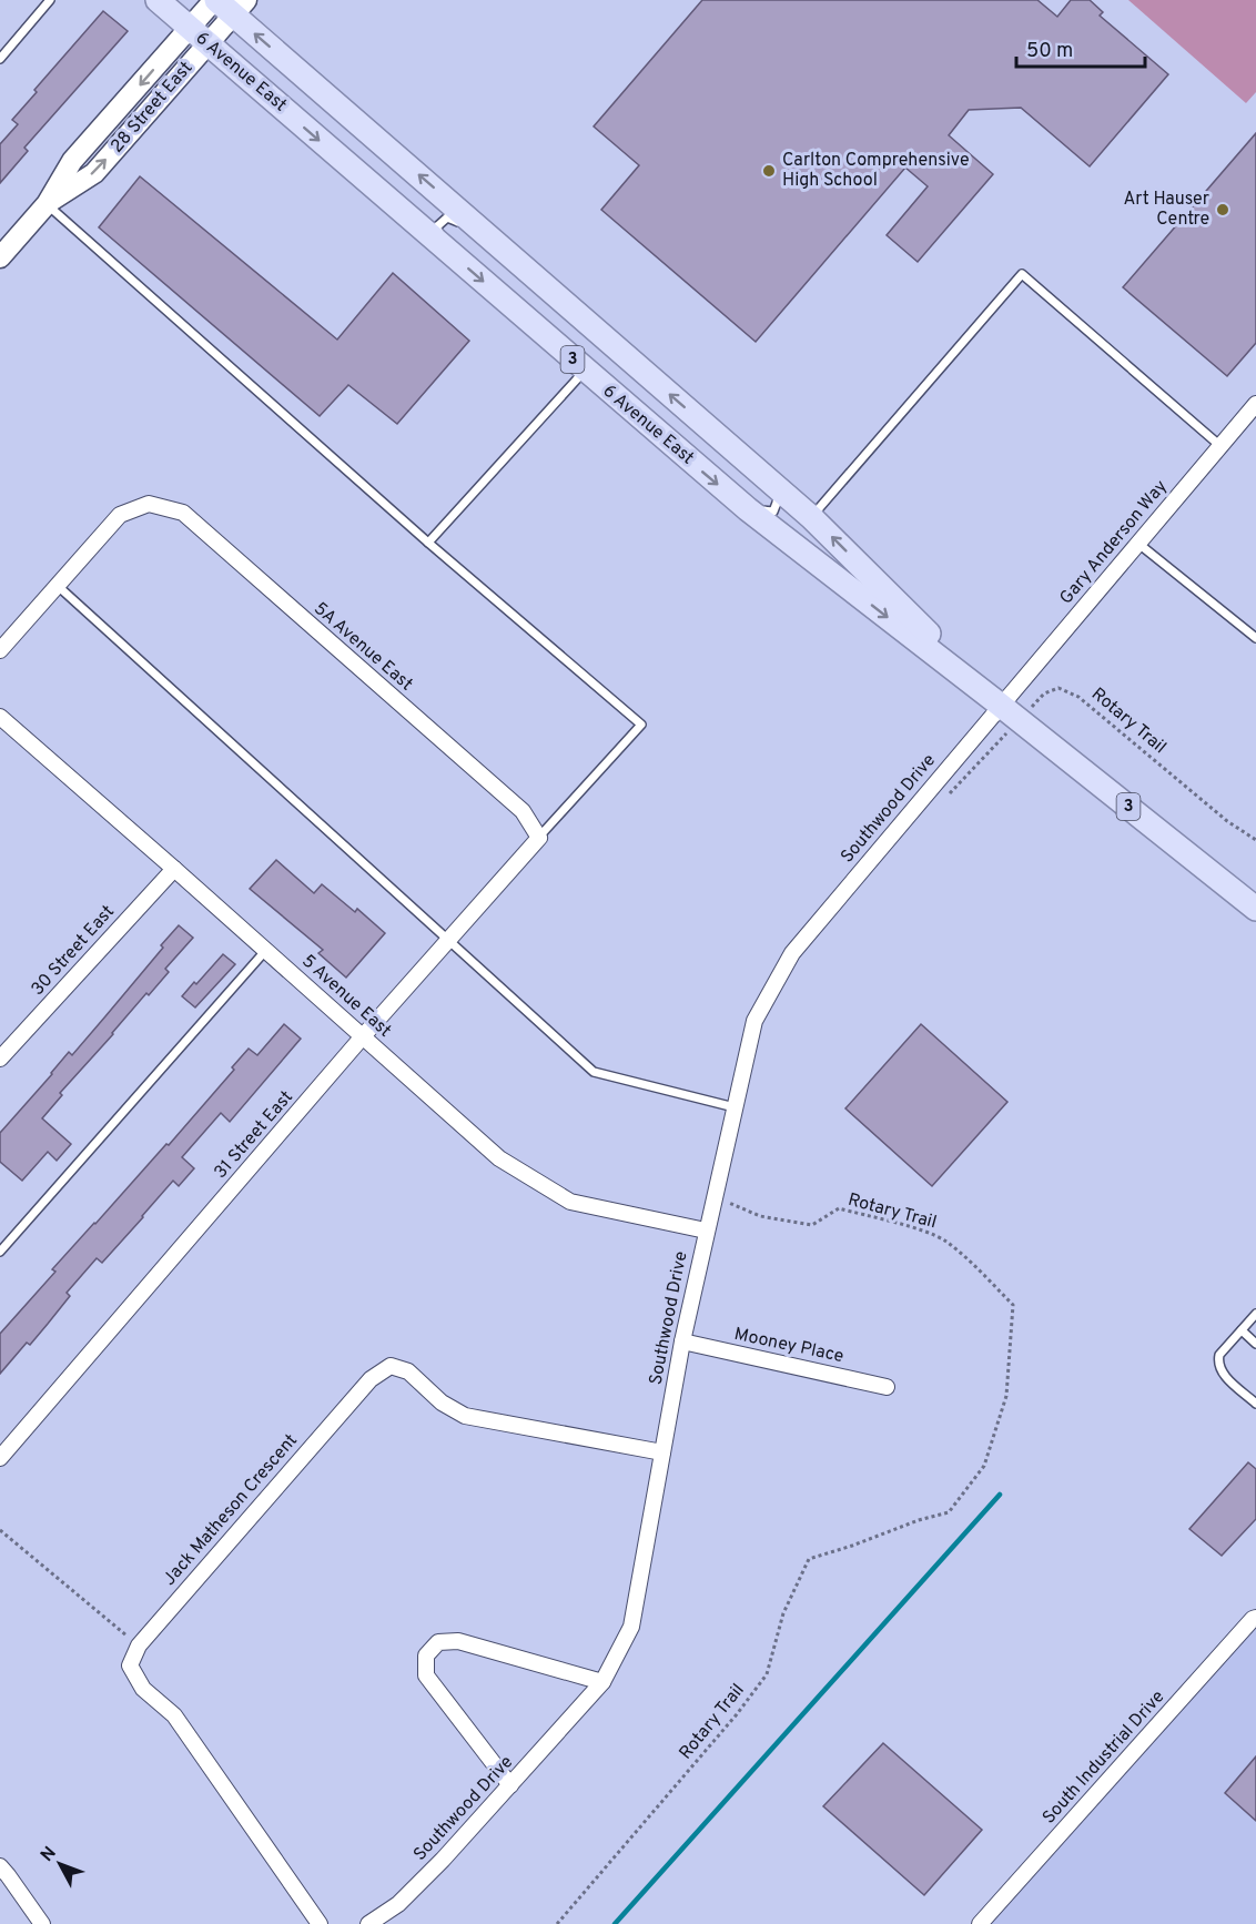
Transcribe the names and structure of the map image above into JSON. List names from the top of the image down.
{
  "streets": {
    "main road": ["6 Avenue East", "3"],
    "street": [
      "28 Street East",
      "Gary Anderson Way",
      "5A Avenue East",
      "Southwood Drive",
      "30 Street East",
      "5 Avenue East",
      "31 Street East",
      "Mooney Place",
      "Jack Matheson Crescent",
      "South Industrial Drive"
    ],
    "path": ["Rotary Trail"]
  },
  "crossings": [
    ["6 Avenue East", "28 Street East"],
    ["6 Avenue East", "Gary Anderson Way"],
    ["6 Avenue East", "Southwood Drive"],
    ["Gary Anderson Way", "Southwood Drive"],
    ["5A Avenue East", "31 Street East"],
    ["Southwood Drive", "5 Avenue East"],
    ["Southwood Drive", "Mooney Place"],
    ["Southwood Drive", "Jack Matheson Crescent"],
    ["30 Street East", "5 Avenue East"],
    ["5 Avenue East", "31 Street East"]
  ],
  "places": ["Carlton Comprehensive High School", "Art Hauser Centre"],
  "scale_bar": "50 m",
  "north": "top left"
}
